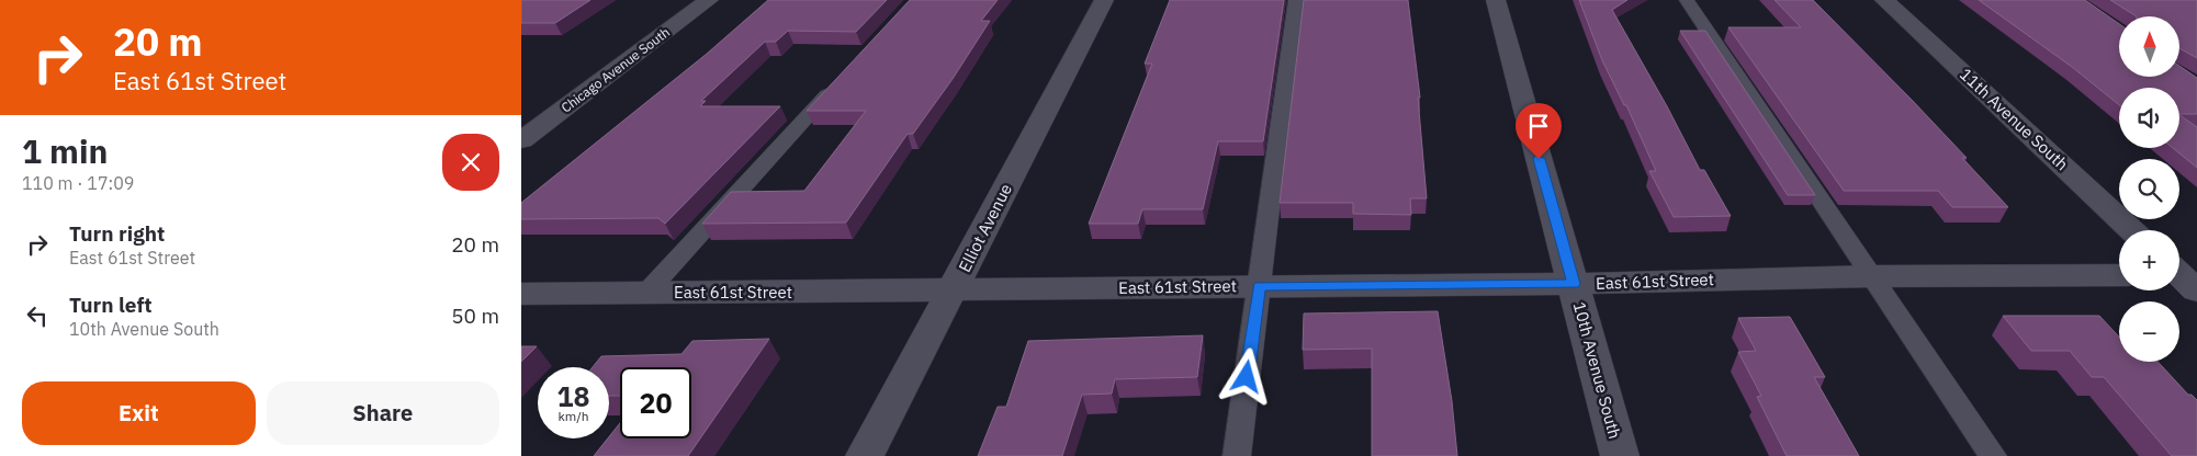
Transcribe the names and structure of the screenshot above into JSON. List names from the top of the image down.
{
  "streets": {
    "street": [
      "Chicago Avenue South",
      "11th Avenue South",
      "Elliot Avenue",
      "East 61st Street",
      "10th Avenue South"
    ]
  },
  "crossings": [
    ["Elliot Avenue", "East 61st Street"],
    ["East 61st Street", "10th Avenue South"]
  ],
  "north": "top",
  "page": {
    "turn": ["20 m", "East 61st Street"],
    "map_buttons": ["+", "−"],
    "heading": ["1 min", "110 m · 17:09"],
    "list": [
      {
        "name": "Turn right",
        "note": "East 61st Street",
        "value": "20 m"
      },
      {
        "name": "Turn left",
        "note": "10th Avenue South",
        "value": "50 m"
      }
    ],
    "speed": "18 km/h",
    "limit": "20",
    "buttons": ["Exit", "Share"]
  }
}
